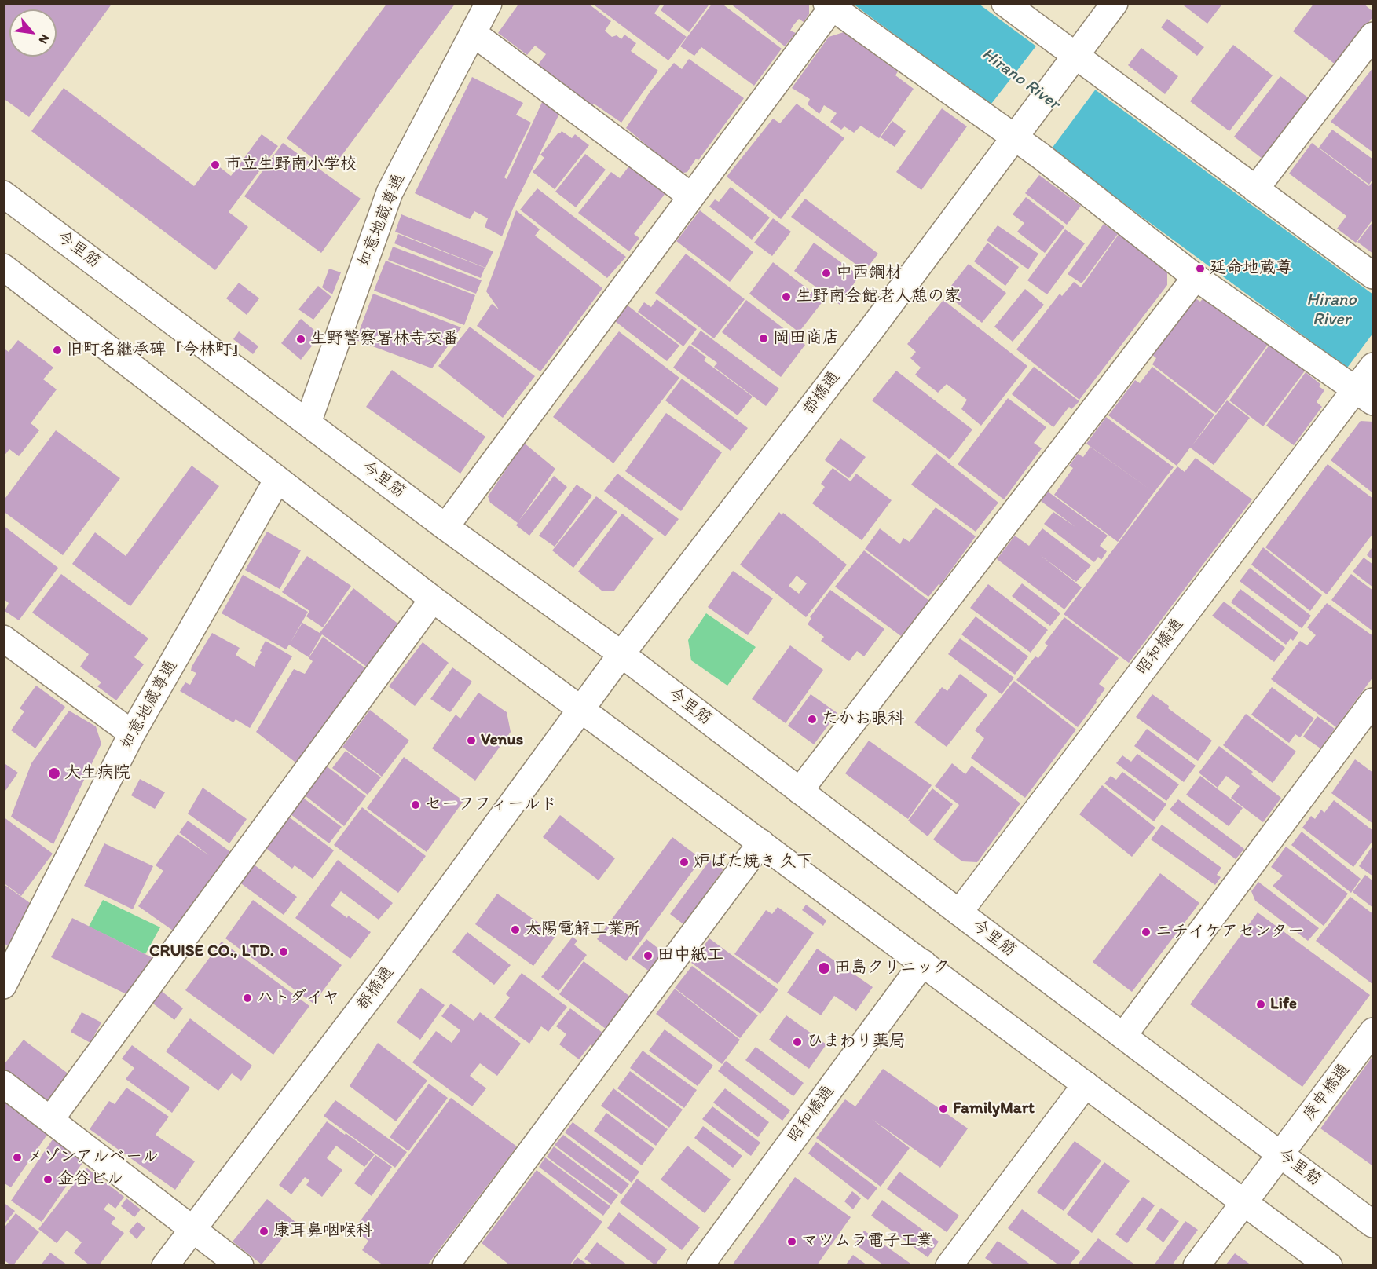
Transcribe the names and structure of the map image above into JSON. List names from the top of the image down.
{
  "streets": {
    "street": [
      "如意地蔵尊通",
      "今里筋",
      "都橋通",
      "昭和橋通",
      "庚申橋通"
    ]
  },
  "crossings": [
    ["如意地蔵尊通", "今里筋"],
    ["今里筋", "都橋通"],
    ["今里筋", "昭和橋通"],
    ["今里筋", "庚申橋通"]
  ],
  "water": ["Hirano River"],
  "places": [
    "市立生野南小学校",
    "延命地蔵尊",
    "中西鋼材",
    "生野南会館老人憩の家",
    "岡田商店",
    "生野警察署林寺交番",
    "旧町名継承碑『今林町』",
    "たかお眼科",
    "Venus",
    "大生病院",
    "セーフフィールド",
    "炉ばた焼き 久下",
    "太陽電解工業所",
    "ニチイケアセンター",
    "CRUISE CO., LTD.",
    "田中紙工",
    "田島クリニック",
    "ハトダイヤ",
    "Life",
    "ひまわり薬局",
    "FamilyMart",
    "メゾンアルベール",
    "金谷ビル",
    "康耳鼻咽喉科",
    "マツムラ電子工業"
  ],
  "north": "bottom right"
}
